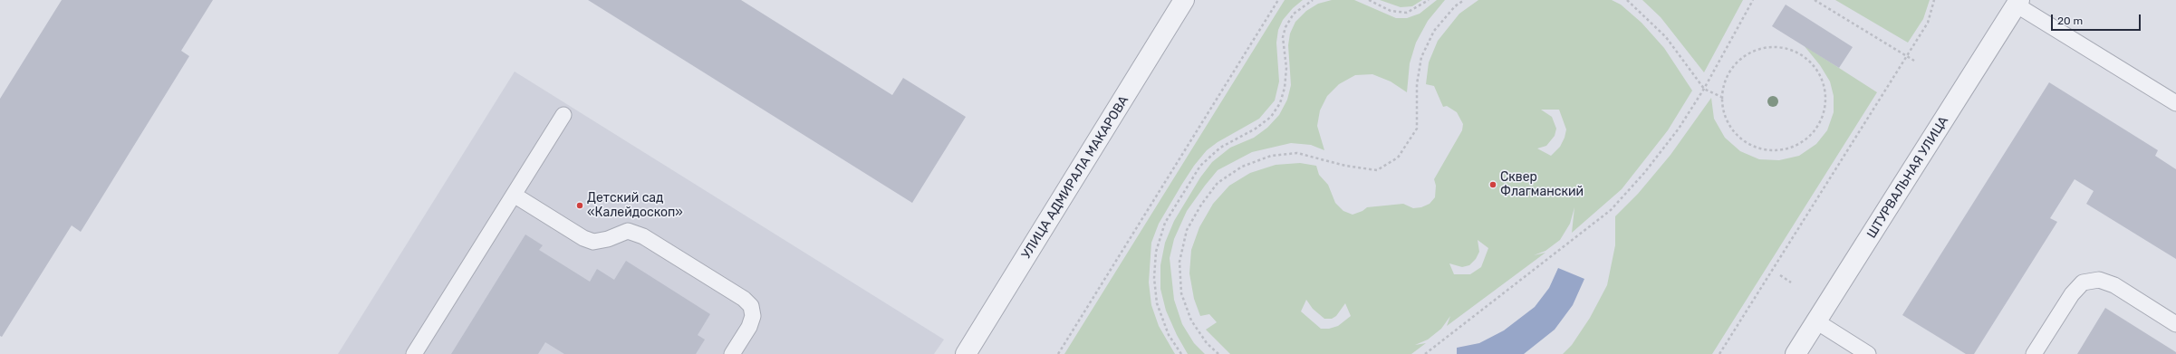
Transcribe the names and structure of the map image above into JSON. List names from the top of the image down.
{
  "streets": {
    "street": ["УЛИЦА АДМИРАЛА МАКАРОВА", "ШТУРВАЛЬНАЯ УЛИЦА"]
  },
  "places": ["Сквер Флагманский", "Детский сад «Калейдоскоп»"],
  "scale_bar": "20 m"
}
